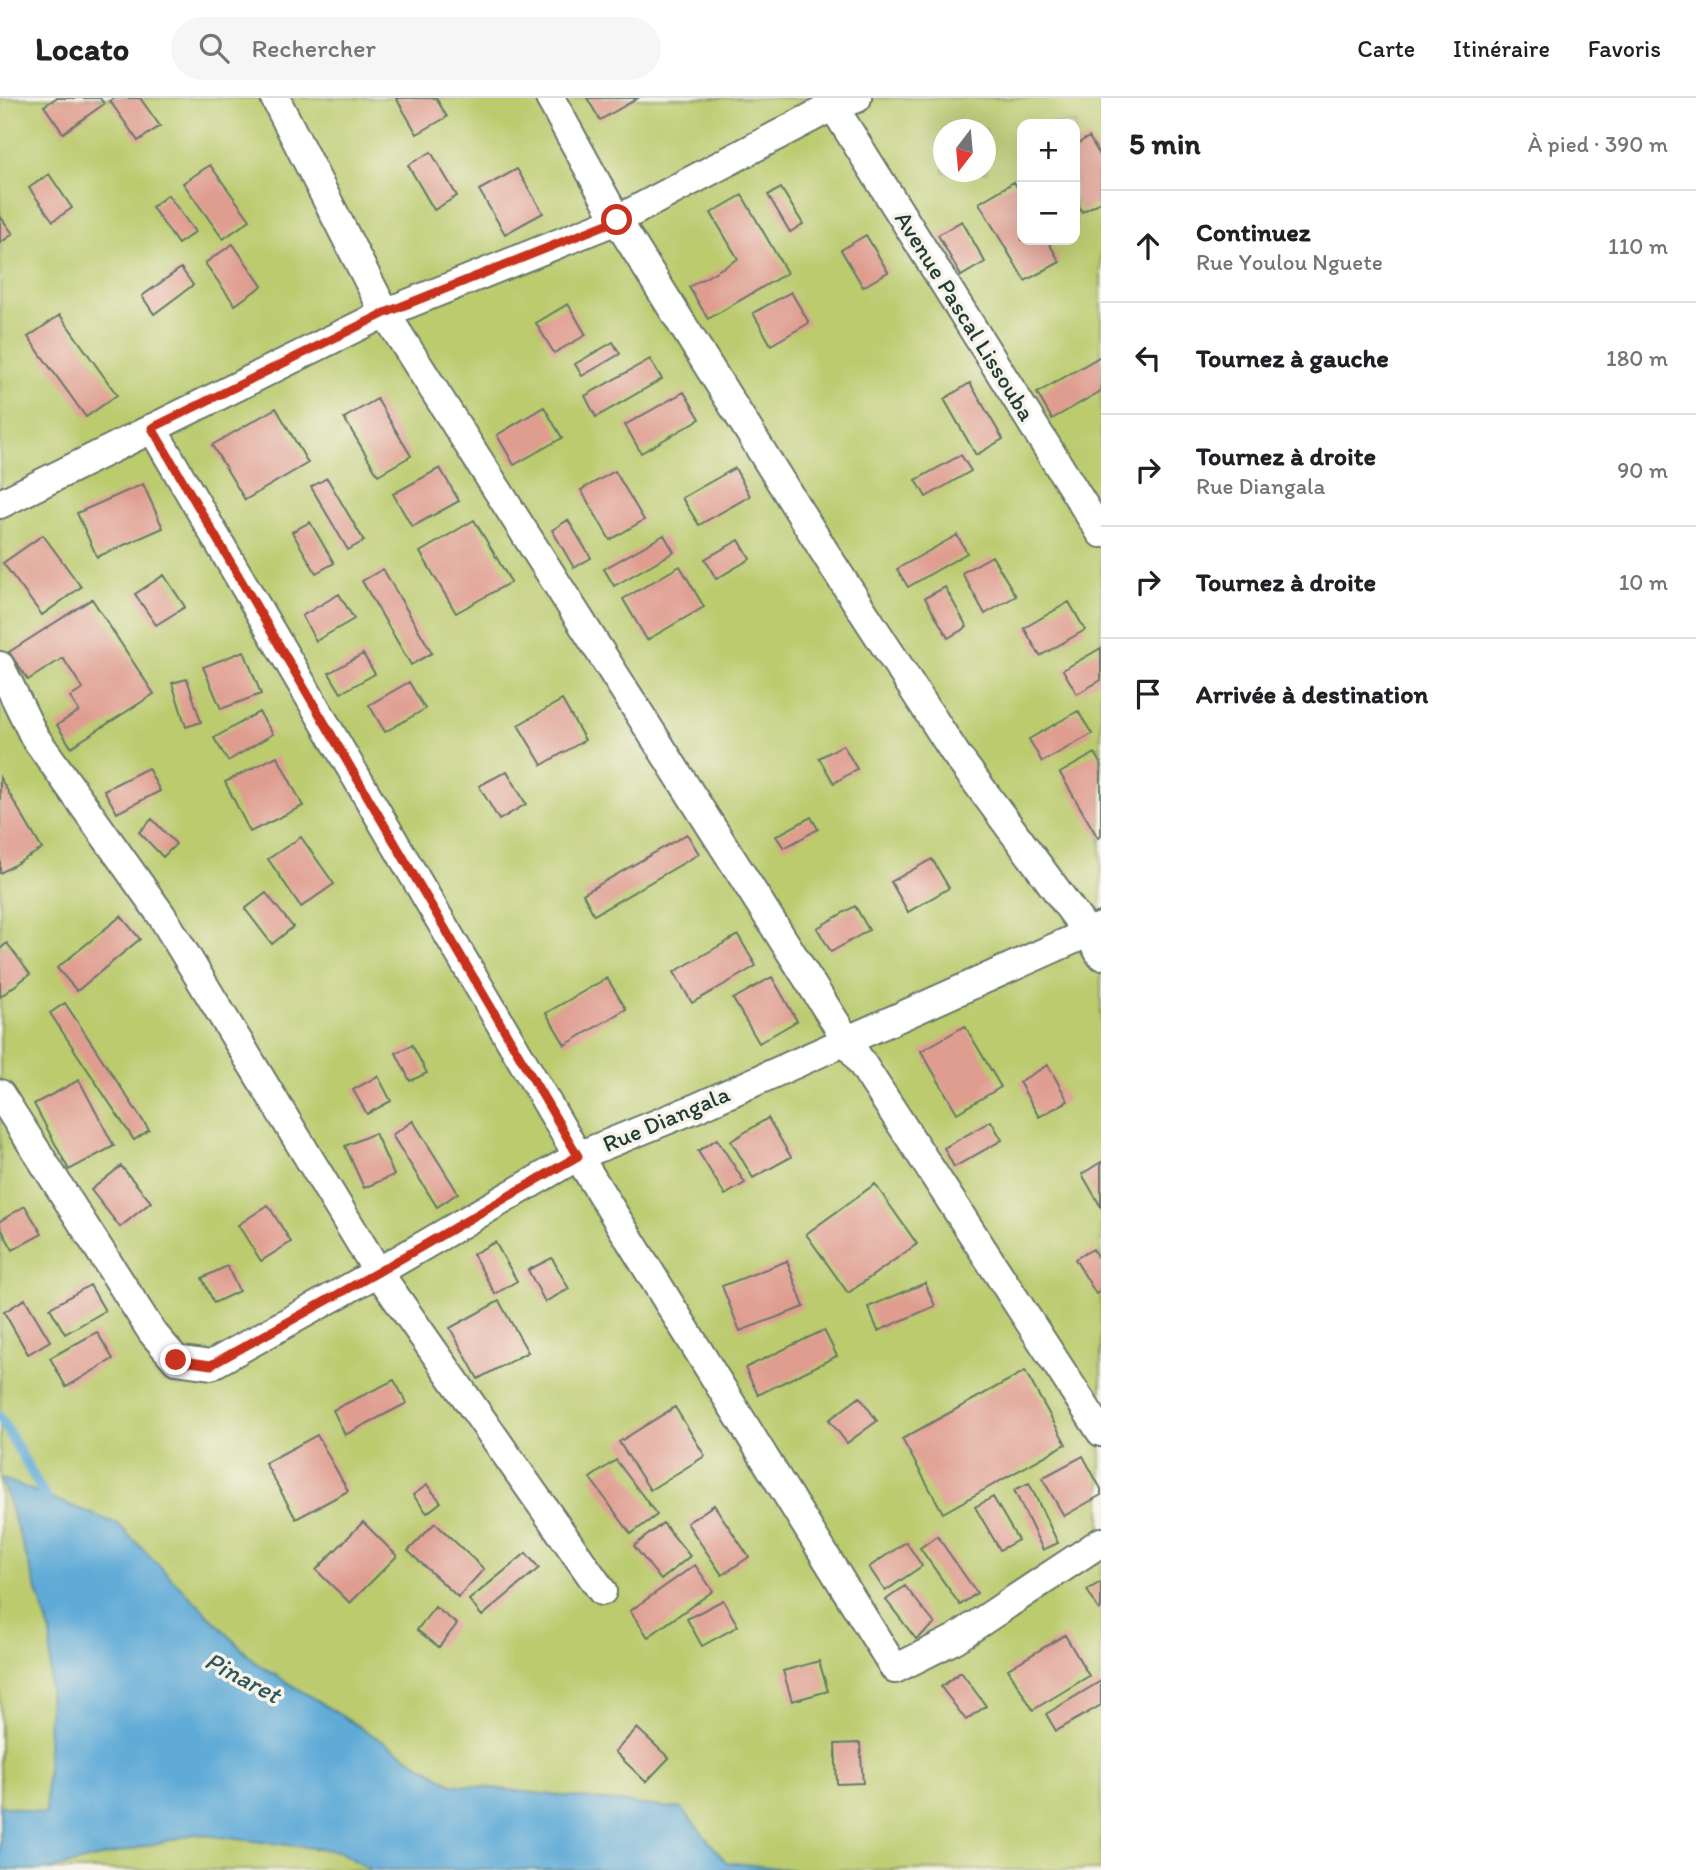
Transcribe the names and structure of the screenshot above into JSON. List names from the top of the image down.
{
  "streets": {
    "street": ["Avenue Pascal Lissouba", "Rue Diangala"]
  },
  "water": ["Pinaret"],
  "north": "bottom",
  "page": {
    "header": "Locato",
    "search": "Rechercher",
    "nav": ["Carte", "Itinéraire", "Favoris"],
    "heading": ["5 min", "À pied · 390 m"],
    "map_buttons": ["+", "−"],
    "list": [
      ["Continuez", "Rue Youlou Nguete", "110 m"],
      ["Tournez à gauche", "180 m"],
      ["Tournez à droite", "Rue Diangala", "90 m"],
      ["Tournez à droite", "10 m"],
      "Arrivée à destination"
    ]
  }
}
